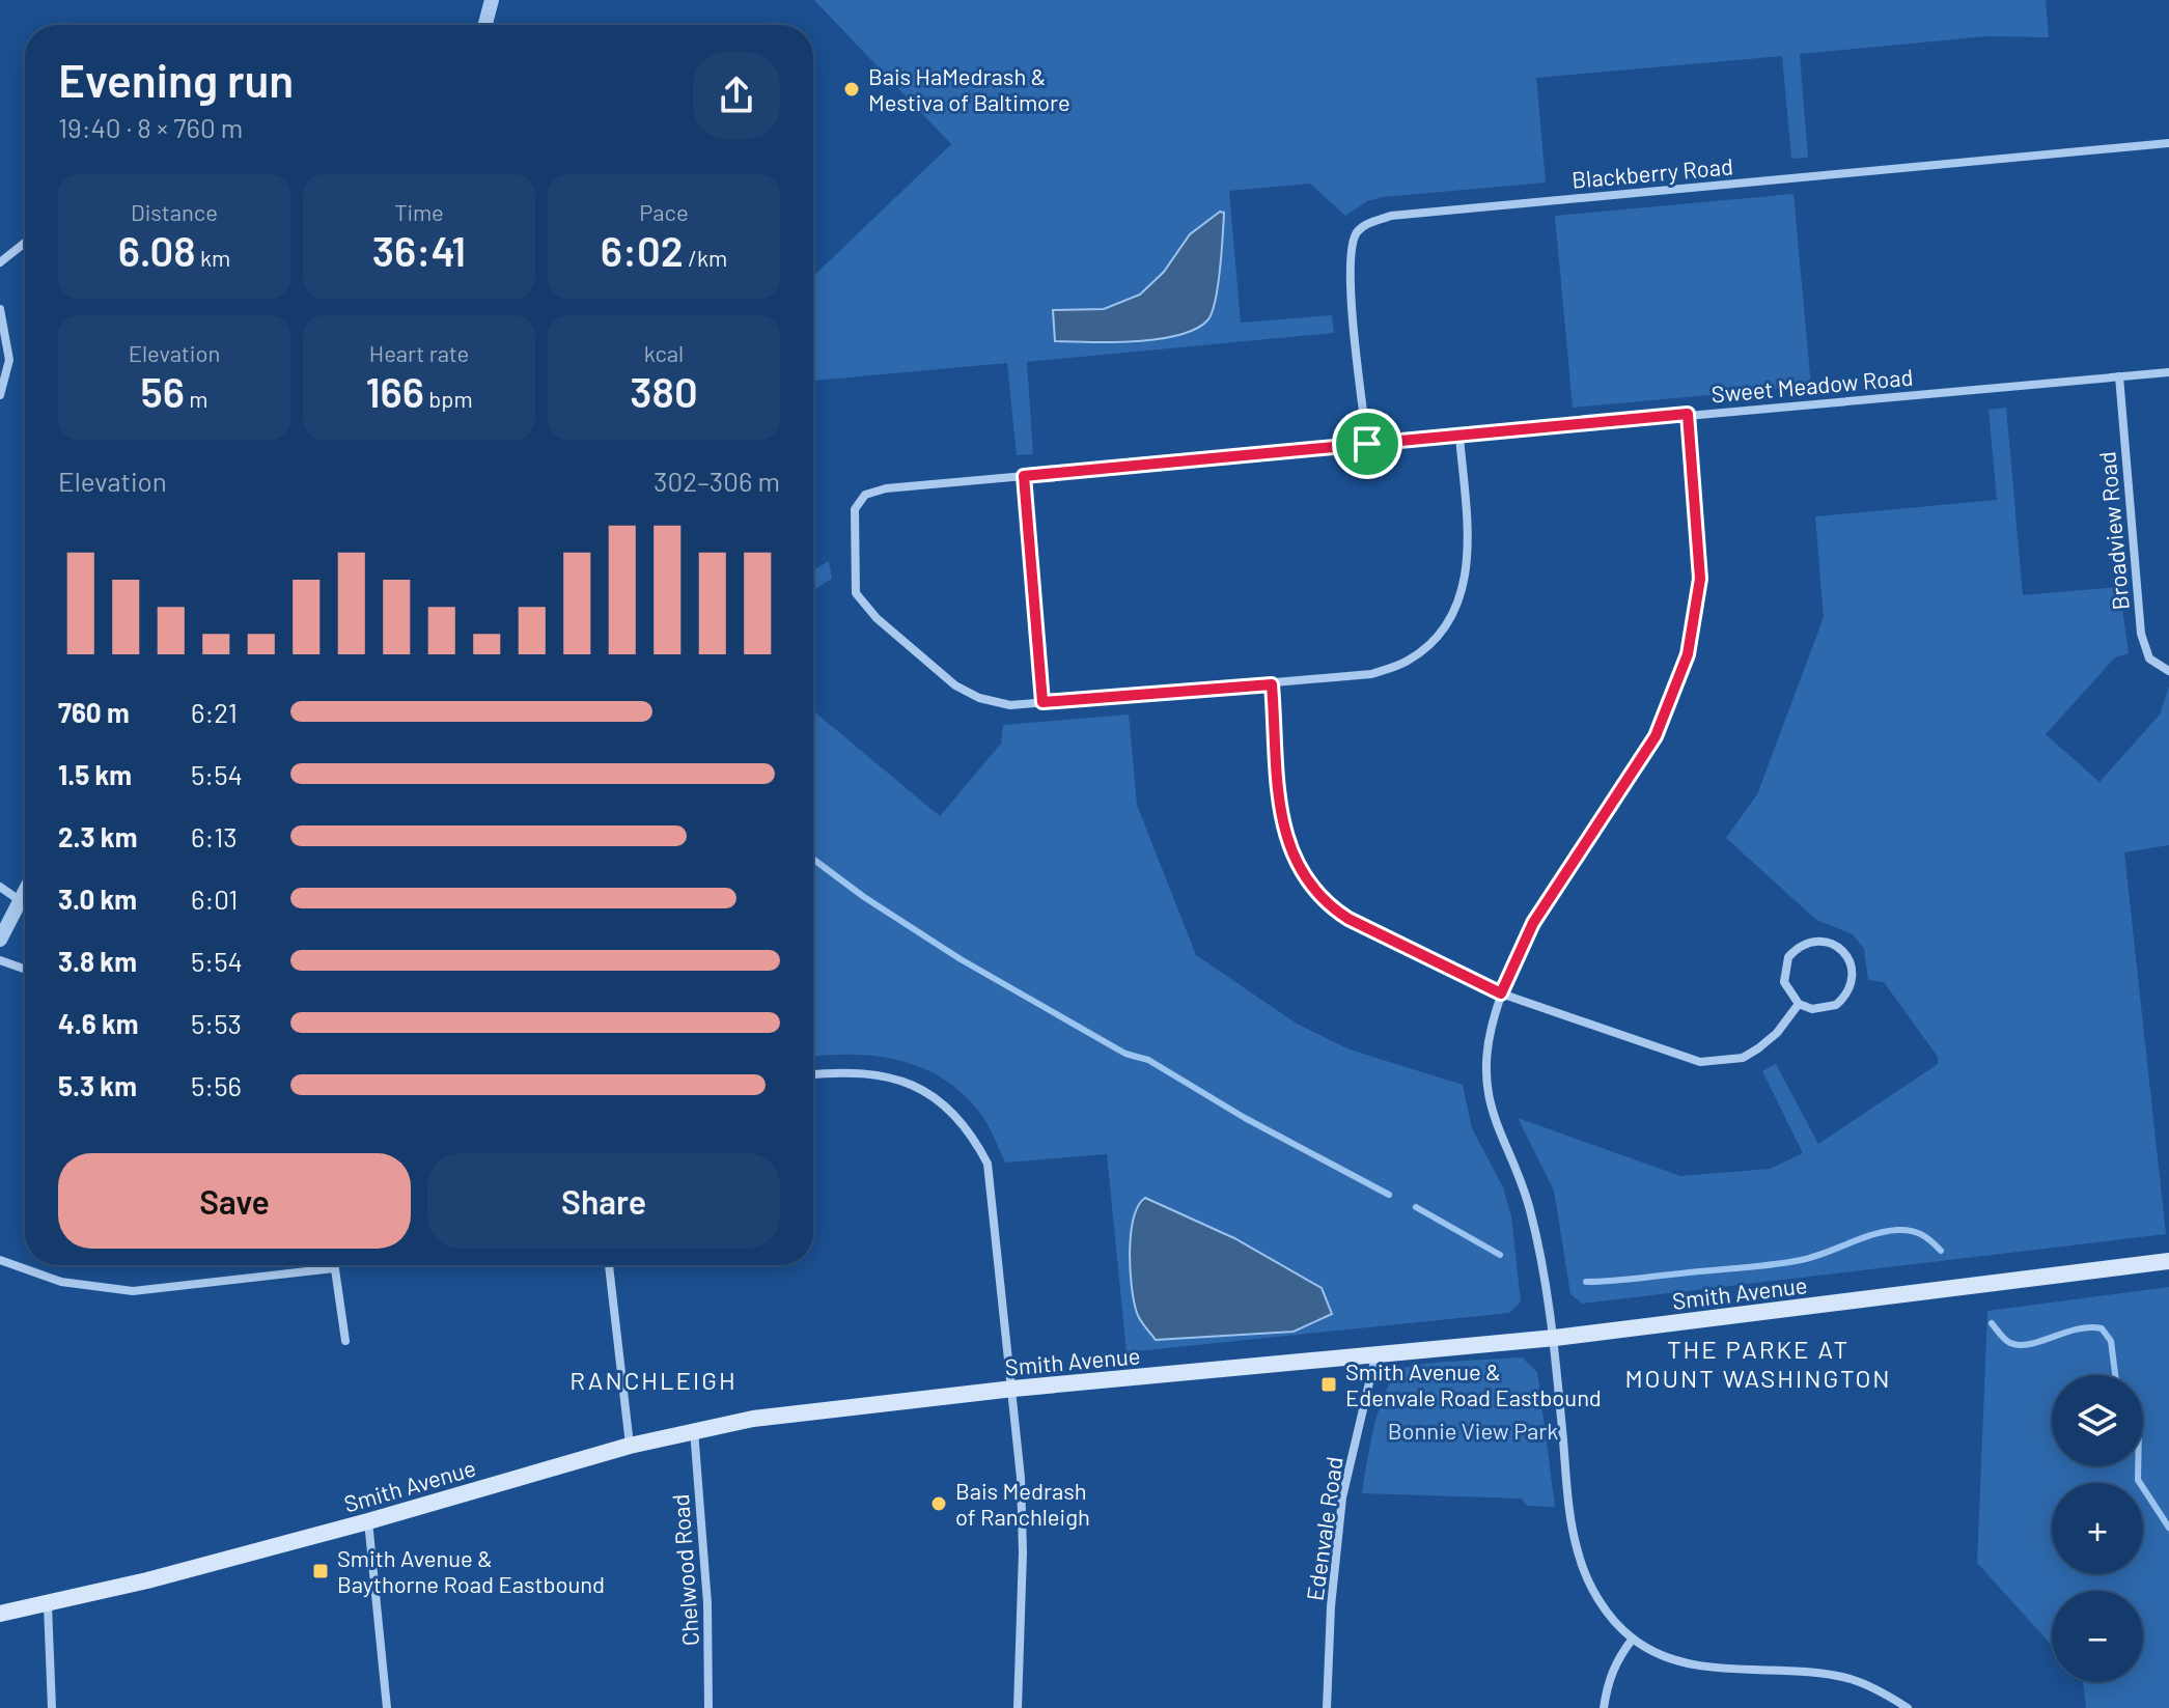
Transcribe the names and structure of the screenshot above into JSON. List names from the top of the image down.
{
  "streets": {
    "main road": ["Smith Avenue"],
    "street": [
      "Blackberry Road",
      "Sweet Meadow Road",
      "Broadview Road",
      "Edenvale Road",
      "Chelwood Road"
    ]
  },
  "crossings": [
    ["Blackberry Road", "Sweet Meadow Road"],
    ["Sweet Meadow Road", "Broadview Road"],
    ["Smith Avenue", "Edenvale Road"],
    ["Smith Avenue", "Chelwood Road"]
  ],
  "districts": ["THE PARKE AT MOUNT WASHINGTON", "RANCHLEIGH"],
  "parks": ["Bonnie View Park"],
  "places": {
    "other": ["Bais HaMedrash & Mestiva of Baltimore", "Bais Medrash of Ranchleigh"],
    "transit": ["Smith Avenue & Edenvale Road Eastbound", "Smith Avenue & Baythorne Road Eastbound"]
  },
  "page": {
    "heading": ["Evening run", "19:40 · 8 × 760 m"],
    "stats": [
      ["Distance", "6.08 km"],
      ["Time", "36:41"],
      ["Pace", "6:02 /km"],
      ["Elevation", "56 m"],
      ["Heart rate", "166 bpm"],
      ["kcal", "380"]
    ],
    "chart": ["Elevation", "302–306 m"],
    "list": [
      {
        "name": "760 m",
        "note": "6:21"
      },
      {
        "name": "1.5 km",
        "note": "5:54"
      },
      {
        "name": "2.3 km",
        "note": "6:13"
      },
      {
        "name": "3.0 km",
        "note": "6:01"
      },
      {
        "name": "3.8 km",
        "note": "5:54"
      },
      {
        "name": "4.6 km",
        "note": "5:53"
      },
      {
        "name": "5.3 km",
        "note": "5:56"
      }
    ],
    "buttons": ["Save", "Share"],
    "map_buttons": ["+", "−"]
  }
}
